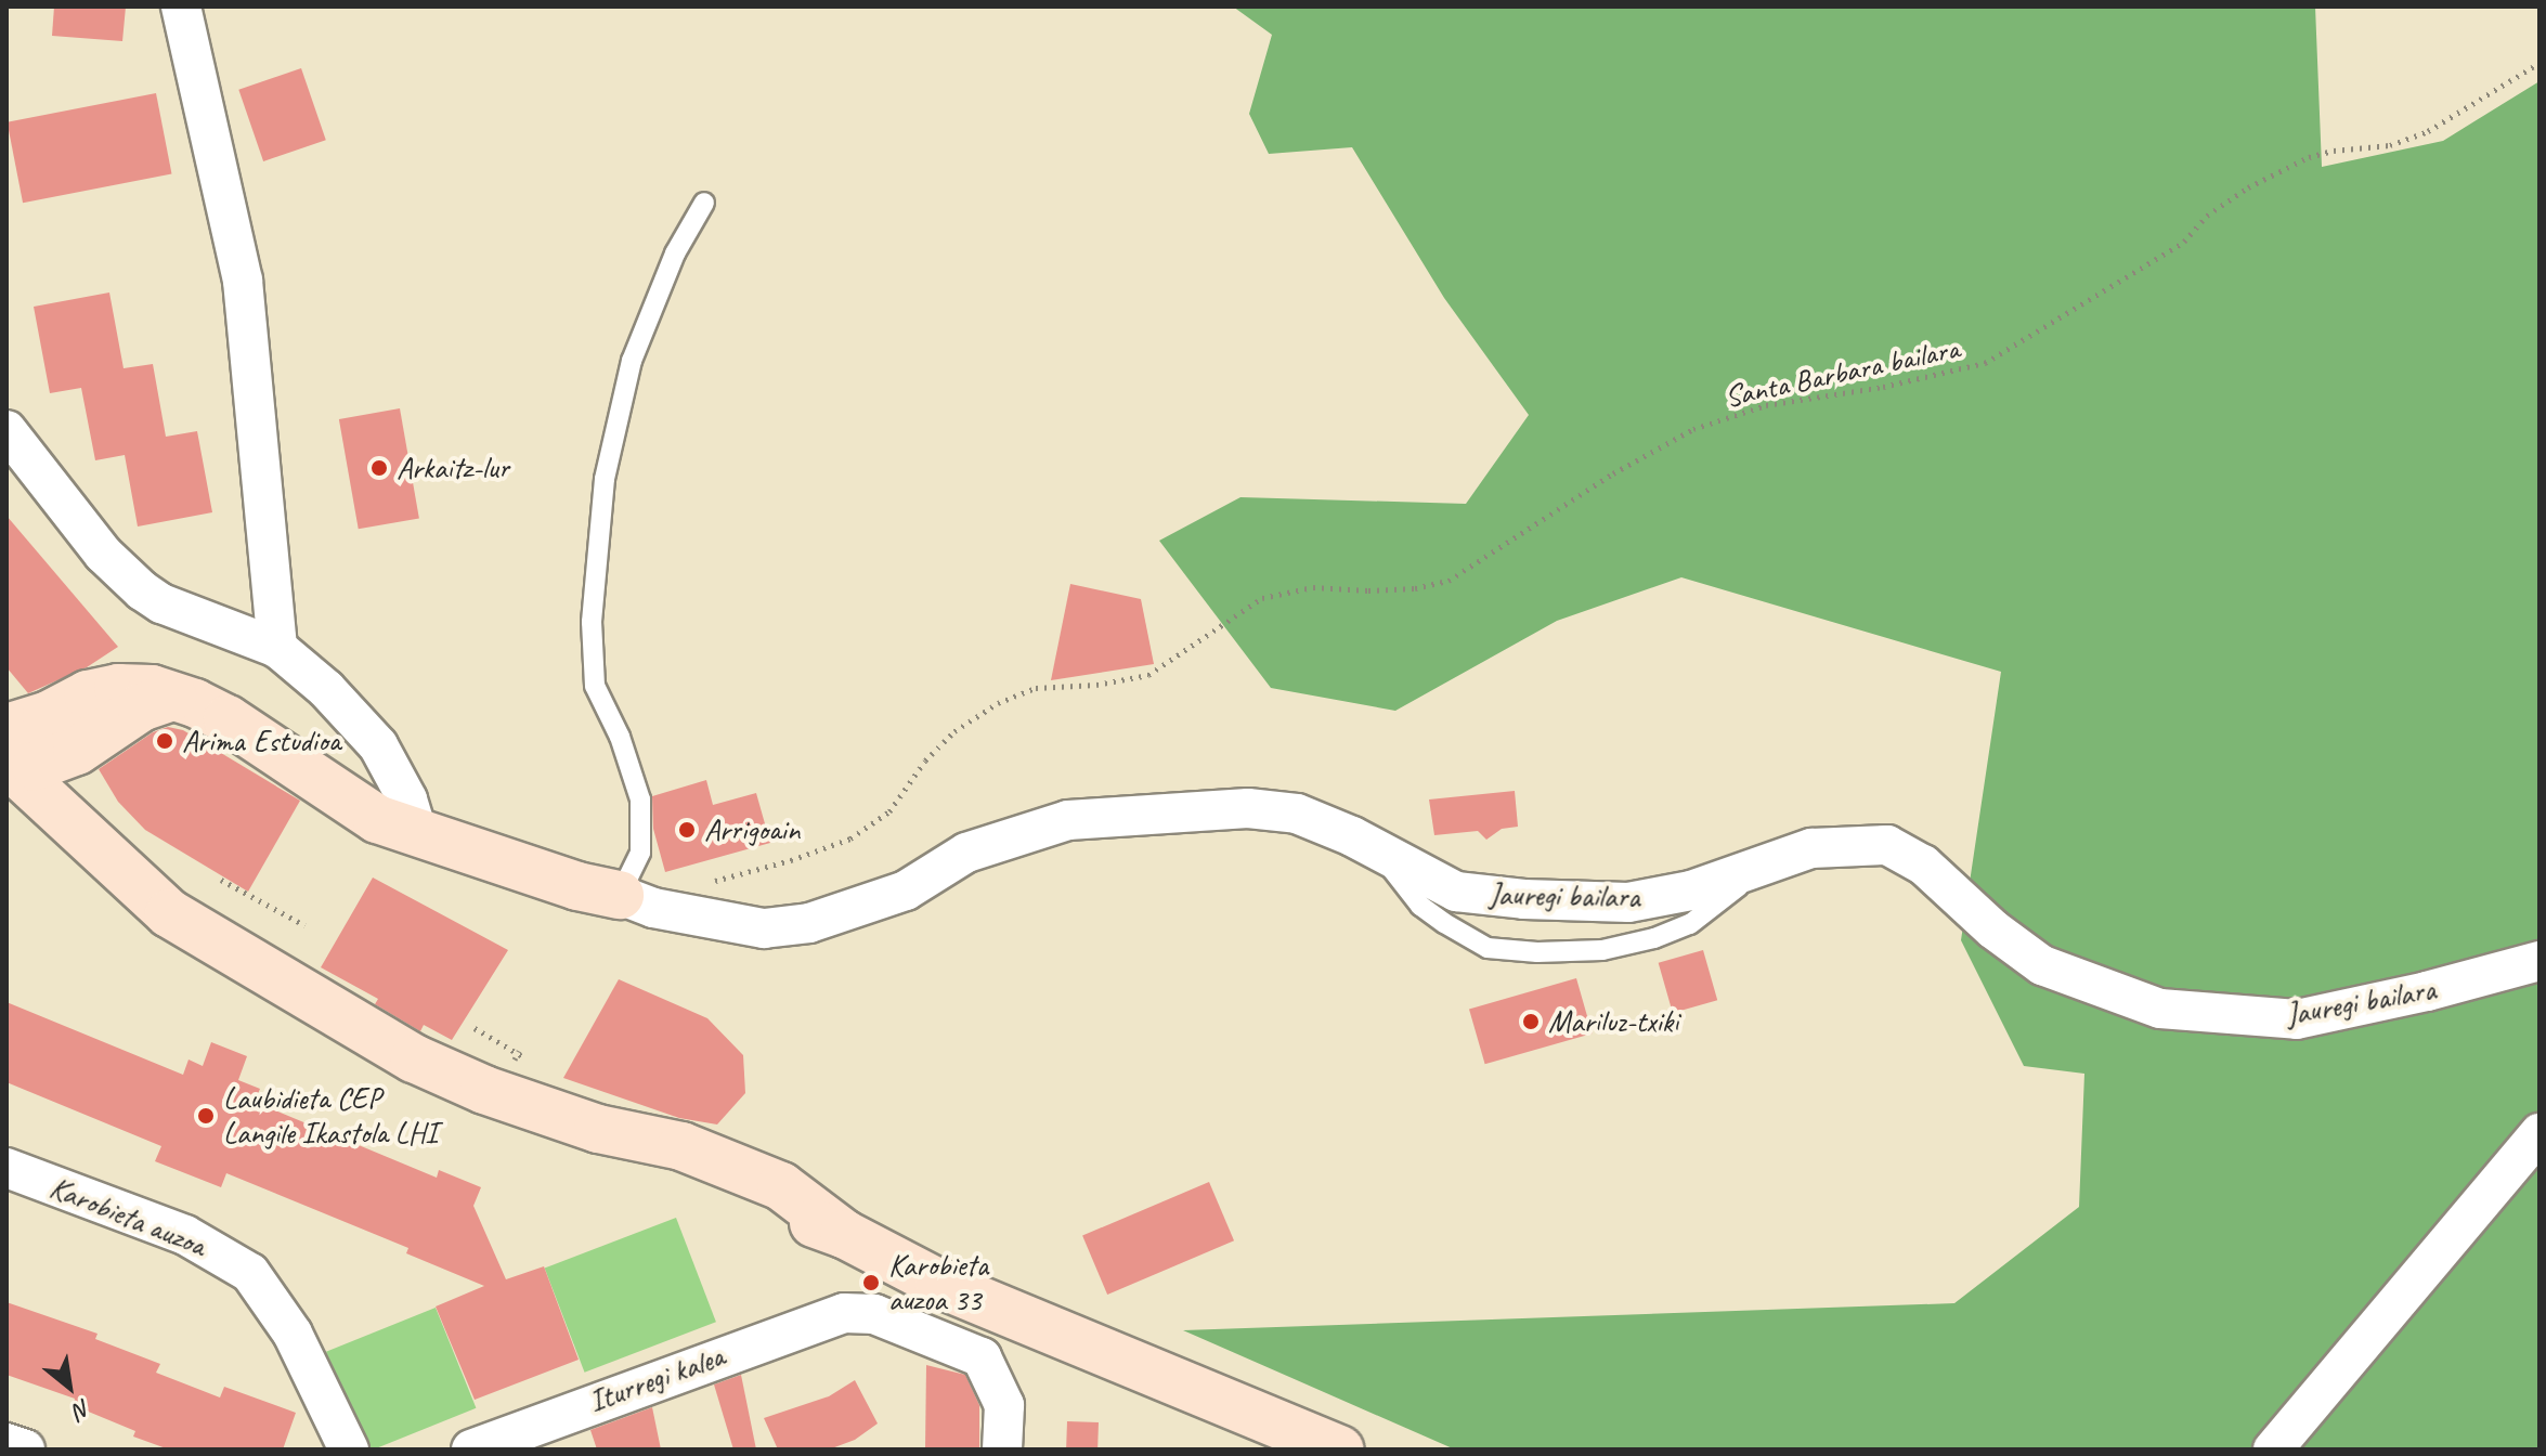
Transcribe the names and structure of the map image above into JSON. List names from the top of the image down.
{
  "streets": {
    "street": ["Jauregi bailara", "Karobieta auzoa", "Iturregi kalea"],
    "path": ["Santa Barbara bailara"]
  },
  "places": [
    "Arkaitz-lur",
    "Arima Estudioa",
    "Arrigoain",
    "Mariluz-txiki",
    "Laubidieta CEP Langile Ikastola LHI",
    "Karobieta auzoa 33"
  ],
  "north": "bottom right"
}
